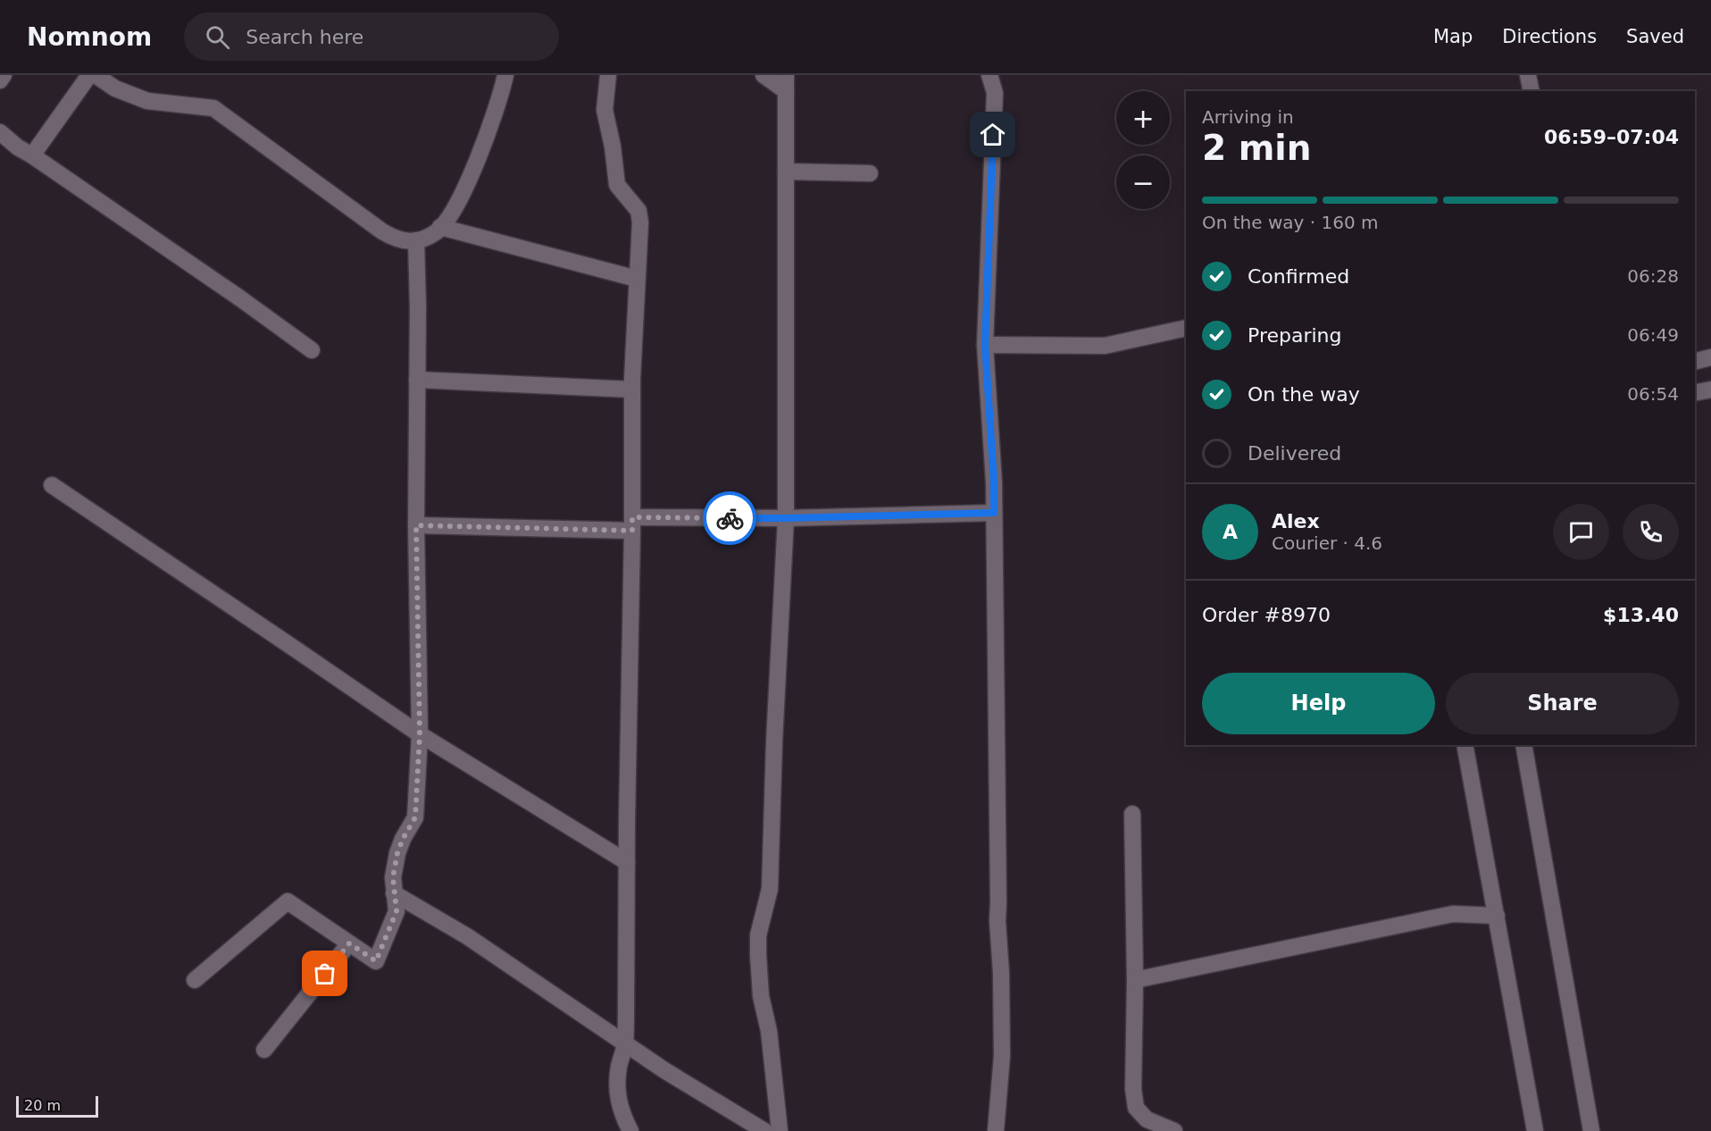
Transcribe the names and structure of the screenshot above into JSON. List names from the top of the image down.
{
  "scale_bar": "20 m",
  "page": {
    "header": "Nomnom",
    "search": "Search here",
    "nav": ["Map", "Directions", "Saved"],
    "map_buttons": ["+", "−"],
    "heading": ["2 min", "Arriving in", "06:59–07:04"],
    "panel": [
      "Alex",
      "Courier · 4.6",
      "Order #8970",
      "$13.40"
    ],
    "bar": "On the way · 160 m",
    "list": [
      ["Confirmed", "06:28"],
      ["Preparing", "06:49"],
      ["On the way", "06:54"],
      "Delivered"
    ],
    "round": "A",
    "buttons": ["Help", "Share"],
    "scale": "20 m"
  }
}
